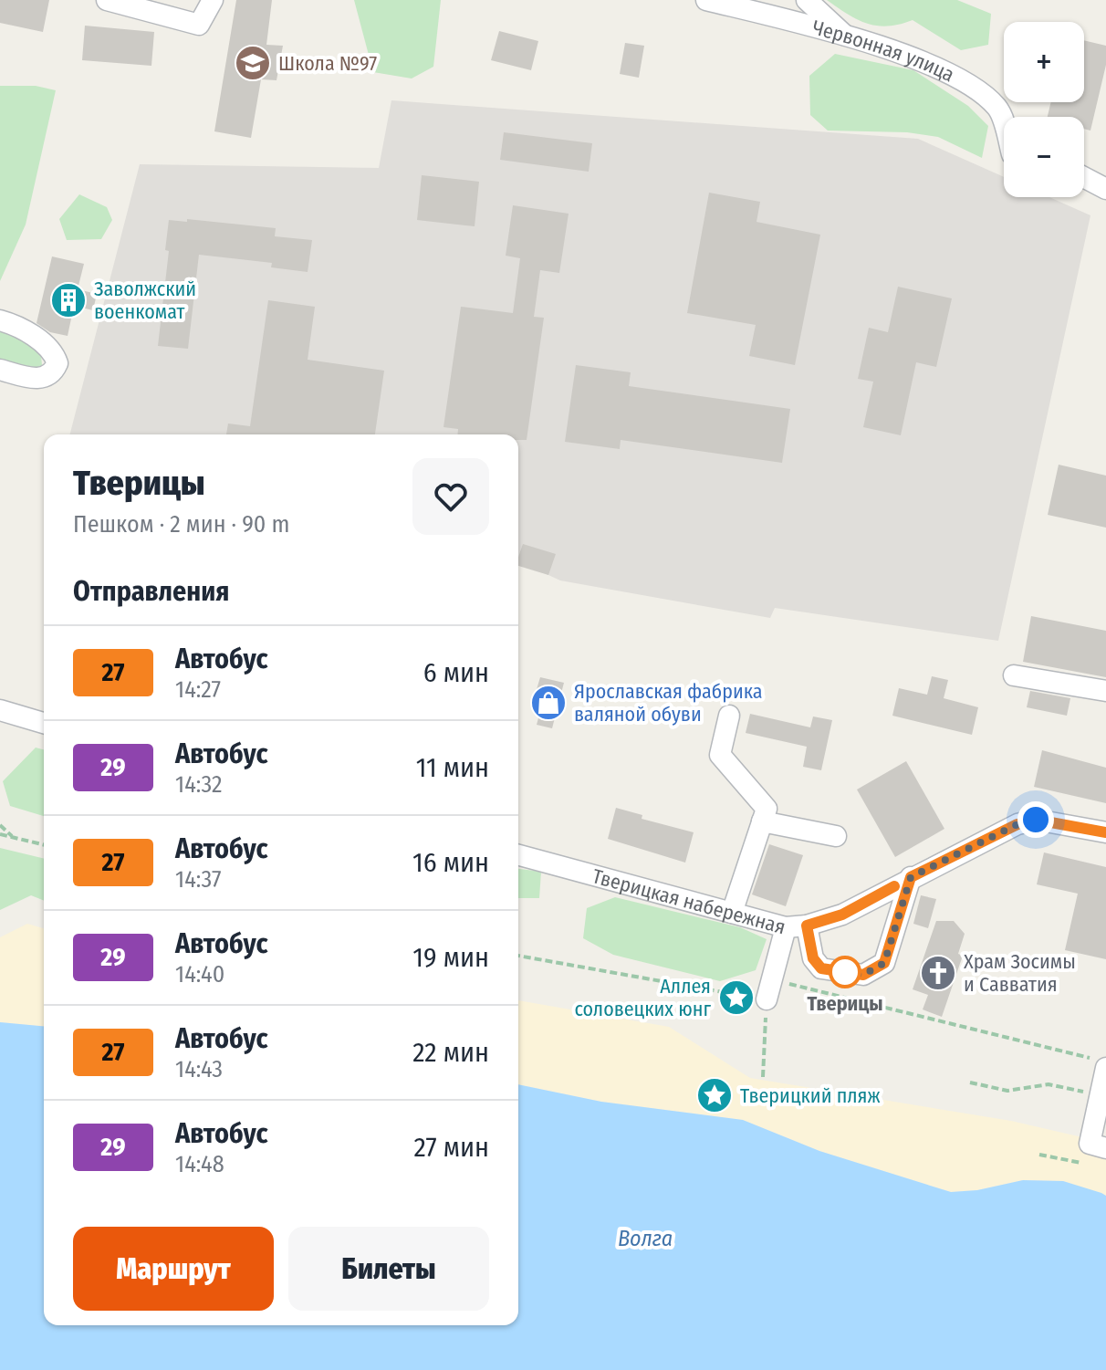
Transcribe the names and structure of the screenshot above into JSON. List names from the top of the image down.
{
  "streets": {
    "street": ["Червонная улица", "Тверицкая набережная"]
  },
  "water": ["Волга"],
  "places": {
    "school or university": ["Школа №97"],
    "building": ["Заволжский военкомат"],
    "shop": ["Ярославская фабрика валяной обуви"],
    "other": ["Тверицы"],
    "church": ["Храм Зосимы и Савватия"],
    "place": ["Аллея соловецких юнг", "Тверицкий пляж"]
  },
  "lines": ["bus line 27"],
  "page": {
    "map_buttons": ["+", "−"],
    "heading": [
      ["Тверицы", "Пешком · 2 мин · 90 m"],
      "Отправления"
    ],
    "list": [
      {
        "mark": "27",
        "name": "Автобус",
        "note": "14:27",
        "value": "6 мин"
      },
      {
        "mark": "29",
        "name": "Автобус",
        "note": "14:32",
        "value": "11 мин"
      },
      {
        "mark": "27",
        "name": "Автобус",
        "note": "14:37",
        "value": "16 мин"
      },
      {
        "mark": "29",
        "name": "Автобус",
        "note": "14:40",
        "value": "19 мин"
      },
      {
        "mark": "27",
        "name": "Автобус",
        "note": "14:43",
        "value": "22 мин"
      },
      {
        "mark": "29",
        "name": "Автобус",
        "note": "14:48",
        "value": "27 мин"
      }
    ],
    "buttons": ["Маршрут", "Билеты"]
  }
}
